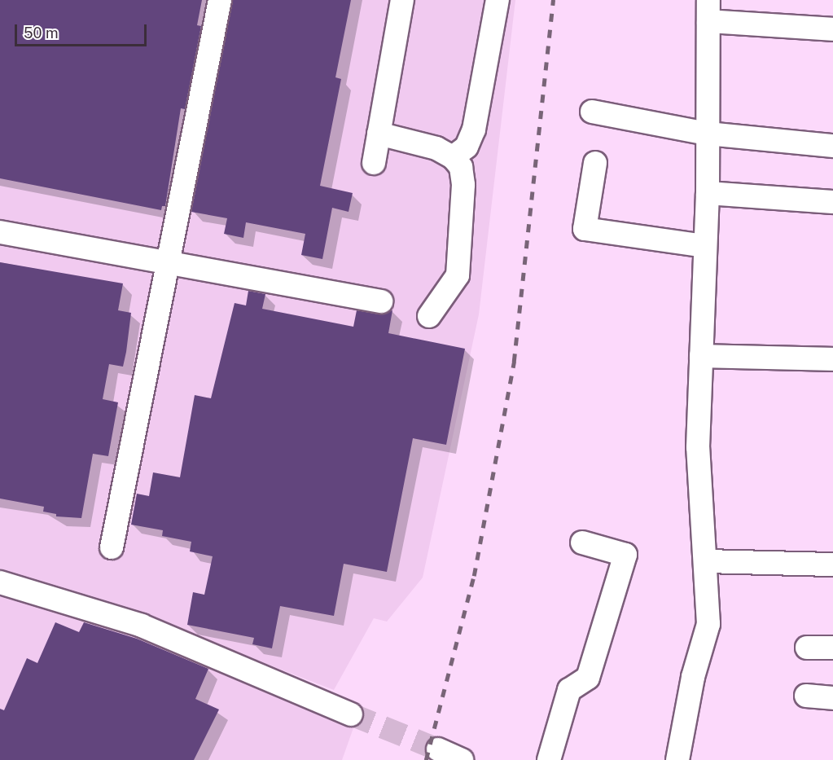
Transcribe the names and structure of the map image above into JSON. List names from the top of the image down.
{
  "scale_bar": "50 m"
}
